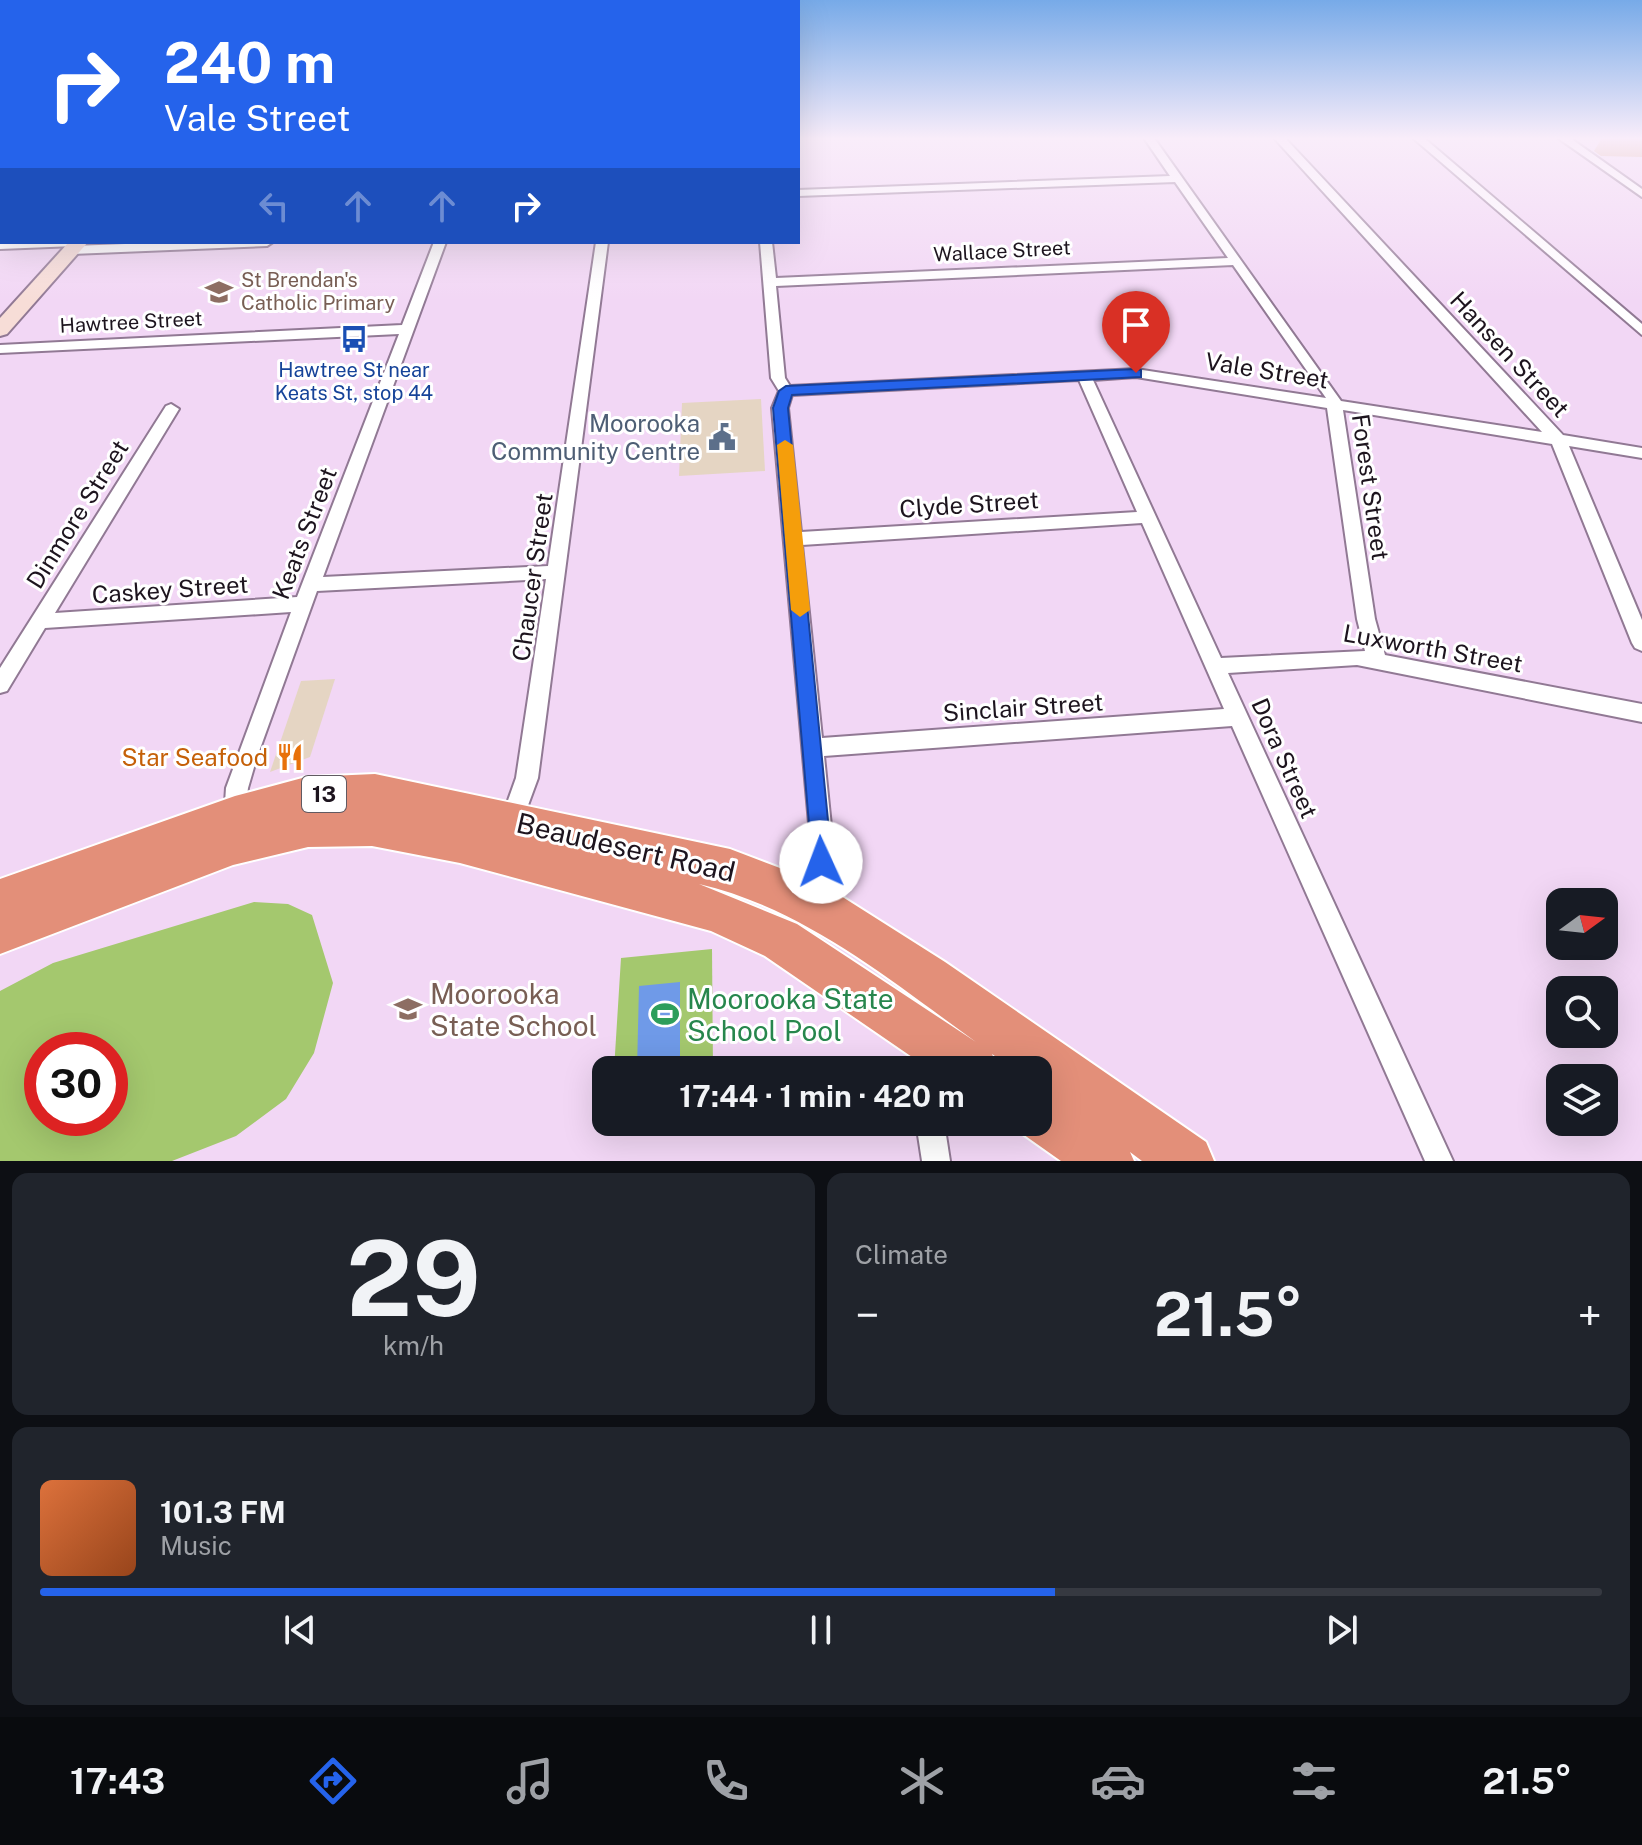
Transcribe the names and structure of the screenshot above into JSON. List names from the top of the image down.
{
  "streets": {
    "highway": ["13", "Beaudesert Road"],
    "street": [
      "Wallace Street",
      "Hawtree Street",
      "Hansen Street",
      "Vale Street",
      "Forest Street",
      "Clyde Street",
      "Dinmore Street",
      "Keats Street",
      "Chaucer Street",
      "Caskey Street",
      "Luxworth Street",
      "Sinclair Street",
      "Dora Street"
    ]
  },
  "crossings": [
    ["Wallace Street", "Forest Street"],
    ["Hawtree Street", "Keats Street"],
    ["Hansen Street", "Vale Street"],
    ["Vale Street", "Forest Street"],
    ["Vale Street", "Dora Street"],
    ["Forest Street", "Luxworth Street"],
    ["Clyde Street", "Dora Street"],
    ["Dinmore Street", "Caskey Street"],
    ["Keats Street", "Caskey Street"],
    ["Keats Street", "Beaudesert Road"],
    ["Chaucer Street", "Beaudesert Road"],
    ["Luxworth Street", "Dora Street"],
    ["Sinclair Street", "Dora Street"]
  ],
  "places": {
    "school or university": ["St Brendan's Catholic Primary", "Moorooka State School"],
    "bus stop": ["Hawtree St near Keats St, stop 44"],
    "public building": ["Moorooka Community Centre"],
    "restaurant": ["Star Seafood"],
    "sports": ["Moorooka State School Pool"]
  },
  "north": "right",
  "page": {
    "turn": ["240 m", "Vale Street"],
    "limit": "30",
    "trip": "17:44 · 1 min · 420 m",
    "tile": [
      ["29", "km/h"],
      "Climate"
    ],
    "heat": ["−", "21.5°", "+"],
    "song": ["101.3 FM", "Music"],
    "tabs": ["17:43", "21.5°"]
  }
}
